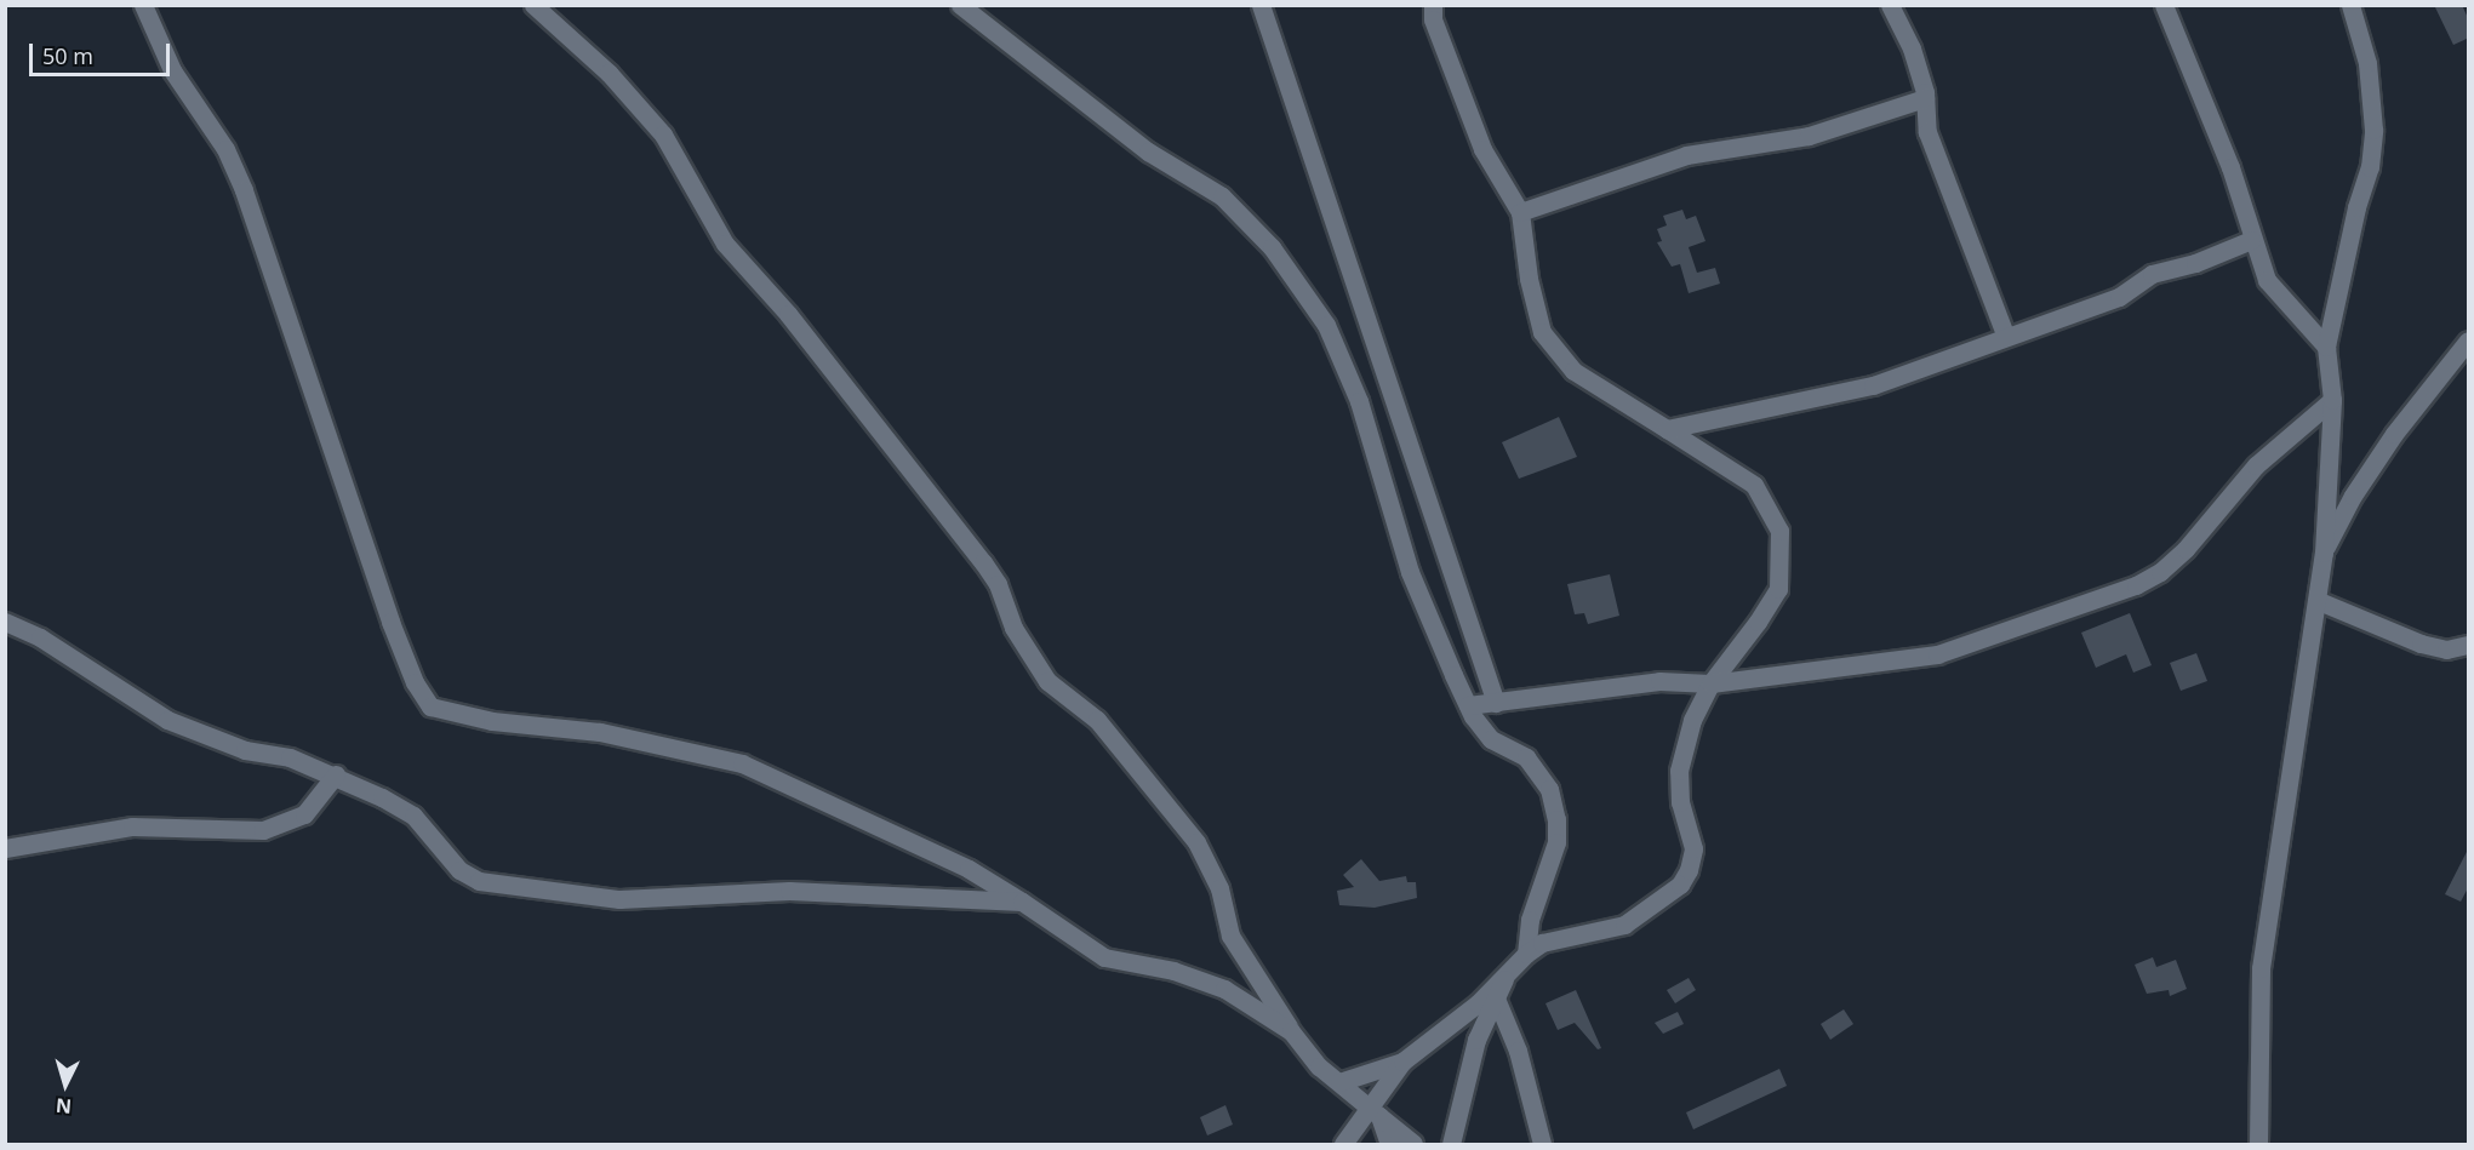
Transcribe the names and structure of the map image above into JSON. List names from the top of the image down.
{
  "scale_bar": "50 m",
  "north": "bottom"
}
